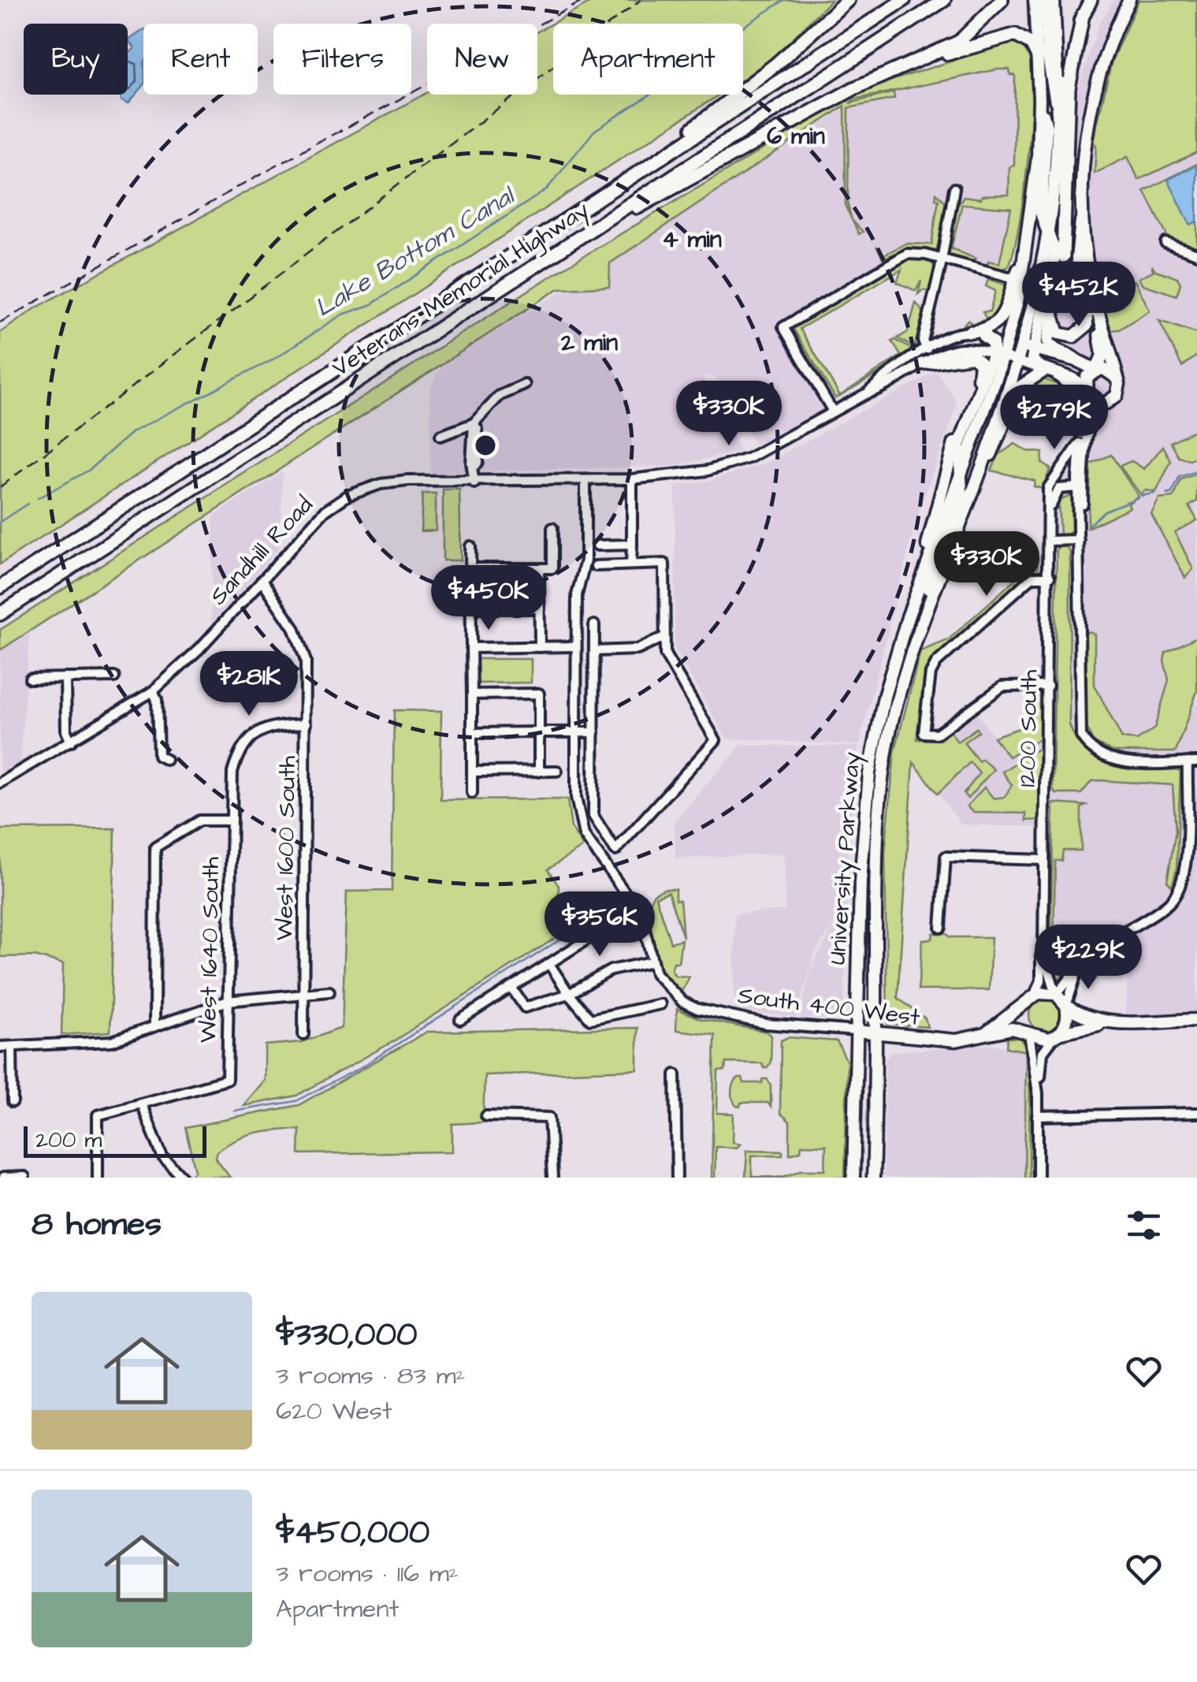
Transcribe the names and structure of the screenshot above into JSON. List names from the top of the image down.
{
  "streets": {
    "highway": ["Veterans Memorial Highway"],
    "main road": ["University Parkway", "South 400 West"],
    "street": [
      "Sandhill Road",
      "1200 South",
      "West 1600 South",
      "West 1640 South"
    ]
  },
  "crossings": [
    ["Sandhill Road", "West 1600 South"],
    ["Sandhill Road", "University Parkway"],
    ["1200 South", "South 400 West"],
    ["West 1600 South", "West 1640 South"],
    ["University Parkway", "South 400 West"]
  ],
  "water": ["Lake Bottom Canal"],
  "scale_bar": "200 m",
  "page": {
    "chip": [
      "Buy",
      "Rent",
      "Filters",
      "New",
      "Apartment"
    ],
    "price": [
      "$452K",
      "$330K",
      "$279K",
      "$330K",
      "$450K",
      "$281K",
      "$356K",
      "$229K"
    ],
    "scale": "200 m",
    "heading": "8 homes",
    "list": [
      {
        "name": "$330,000",
        "note": "3 rooms · 83 m² · 620 West"
      },
      {
        "name": "$450,000",
        "note": "3 rooms · 116 m² · Apartment"
      }
    ]
  },
  "rings": ["6 min", "4 min", "2 min"]
}
